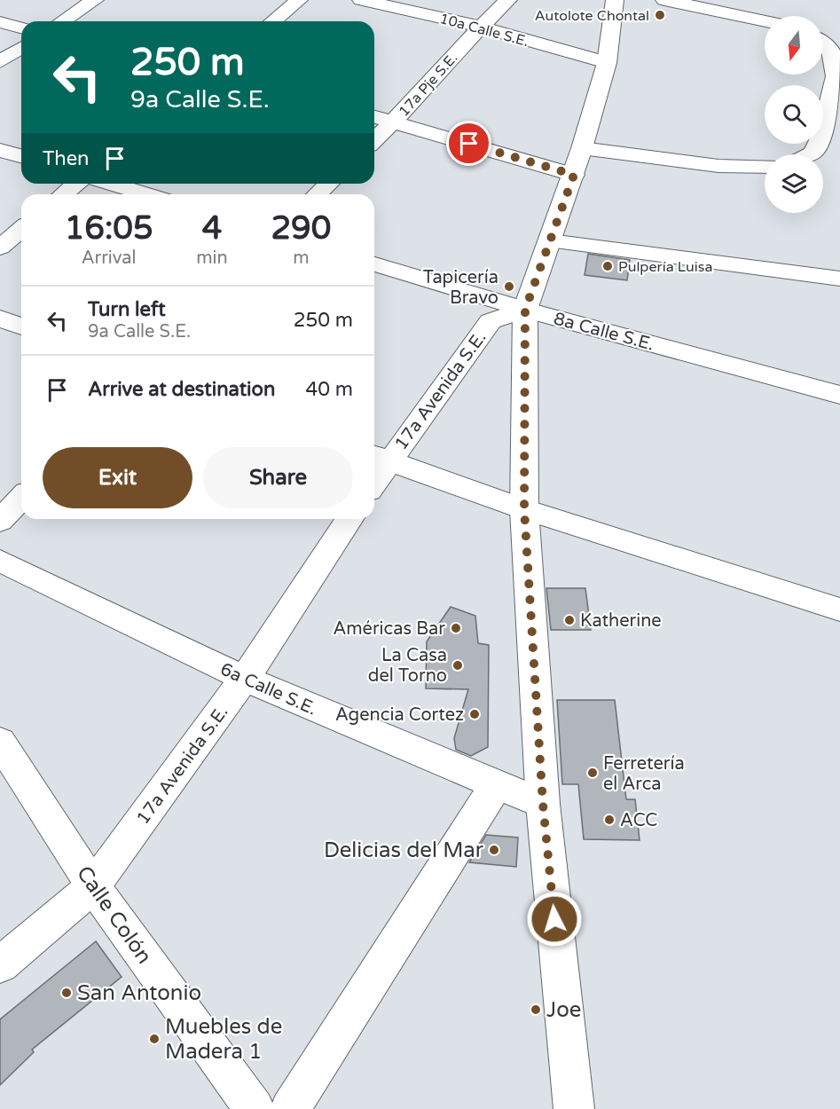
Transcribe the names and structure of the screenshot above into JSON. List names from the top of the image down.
{
  "streets": {
    "street": [
      "10a Calle S.E.",
      "17a Pje S.E.",
      "8a Calle S.E.",
      "17a Avenida S.E.",
      "6a Calle S.E.",
      "Calle Colón"
    ]
  },
  "crossings": [
    ["10a Calle S.E.", "17a Pje S.E."],
    ["8a Calle S.E.", "17a Avenida S.E."],
    ["17a Avenida S.E.", "6a Calle S.E."],
    ["17a Avenida S.E.", "Calle Colón"]
  ],
  "places": [
    "Autolote Chontal",
    "Pulpería Luisa",
    "Tapicería Bravo",
    "Katherine",
    "Américas Bar",
    "La Casa del Torno",
    "Agencia Cortez",
    "Ferretería el Arca",
    "ACC",
    "Delicias del Mar",
    "San Antonio",
    "Joe",
    "Muebles de Madera 1"
  ],
  "north": "bottom",
  "page": {
    "turn": ["250 m", "9a Calle S.E."],
    "then": "Then",
    "eta": [
      "16:05",
      "Arrival",
      "4",
      "min",
      "290",
      "m"
    ],
    "list": [
      {
        "name": "Turn left",
        "note": "9a Calle S.E.",
        "value": "250 m"
      },
      {
        "name": "Arrive at destination",
        "value": "40 m"
      }
    ],
    "buttons": ["Exit", "Share"]
  }
}
